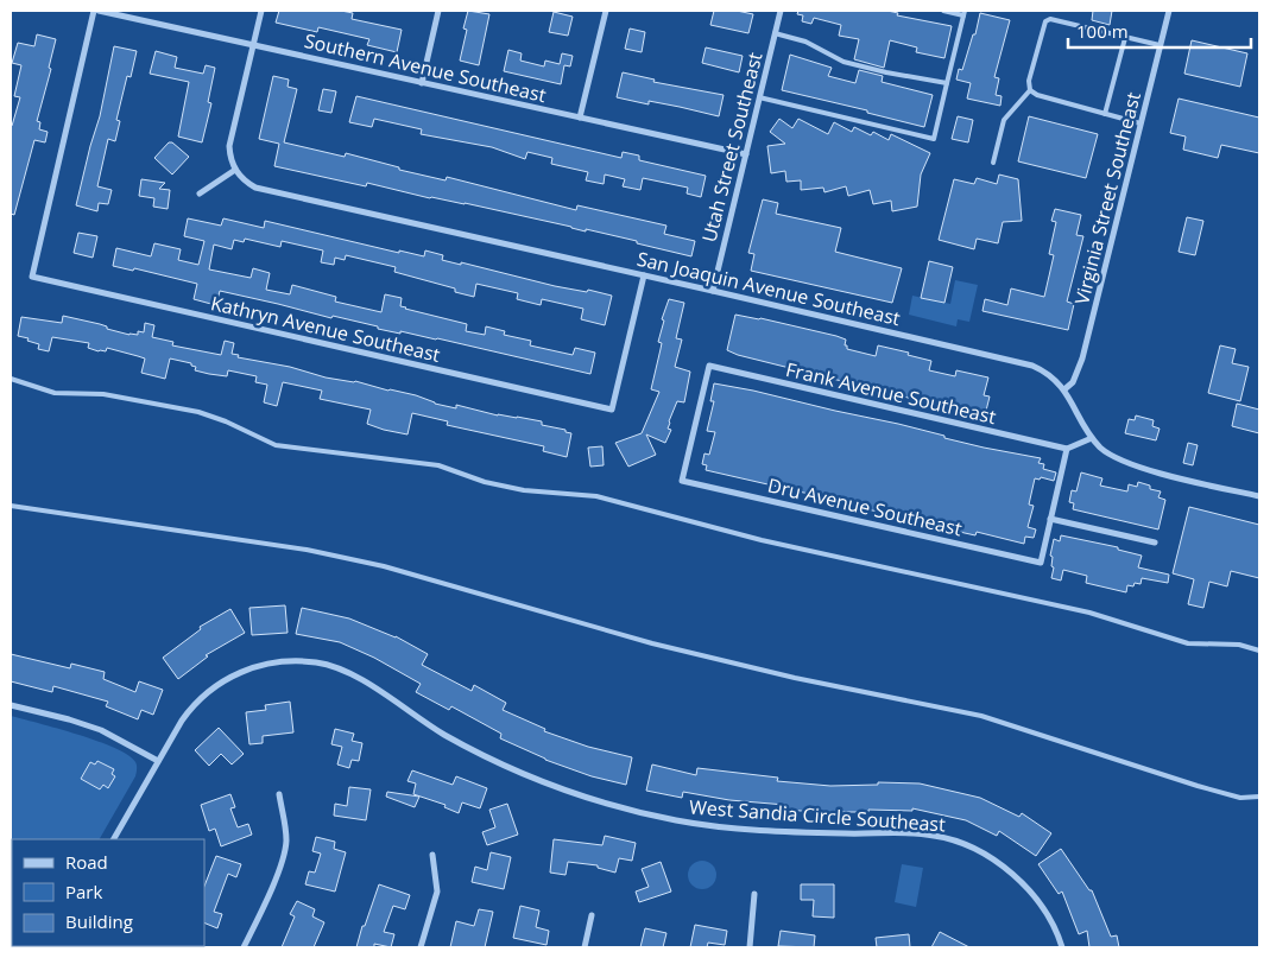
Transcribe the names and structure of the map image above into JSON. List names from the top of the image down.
{
  "streets": {
    "street": [
      "Southern Avenue Southeast",
      "Utah Street Southeast",
      "Virginia Street Southeast",
      "San Joaquin Avenue Southeast",
      "Kathryn Avenue Southeast",
      "Frank Avenue Southeast",
      "Dru Avenue Southeast",
      "West Sandia Circle Southeast"
    ]
  },
  "crossings": [
    ["Southern Avenue Southeast", "Utah Street Southeast"],
    ["Utah Street Southeast", "San Joaquin Avenue Southeast"],
    ["Virginia Street Southeast", "San Joaquin Avenue Southeast"],
    ["San Joaquin Avenue Southeast", "Kathryn Avenue Southeast"],
    ["Frank Avenue Southeast", "Dru Avenue Southeast"]
  ],
  "legend": ["Road", "Park", "Building"],
  "scale_bar": "100 m"
}
